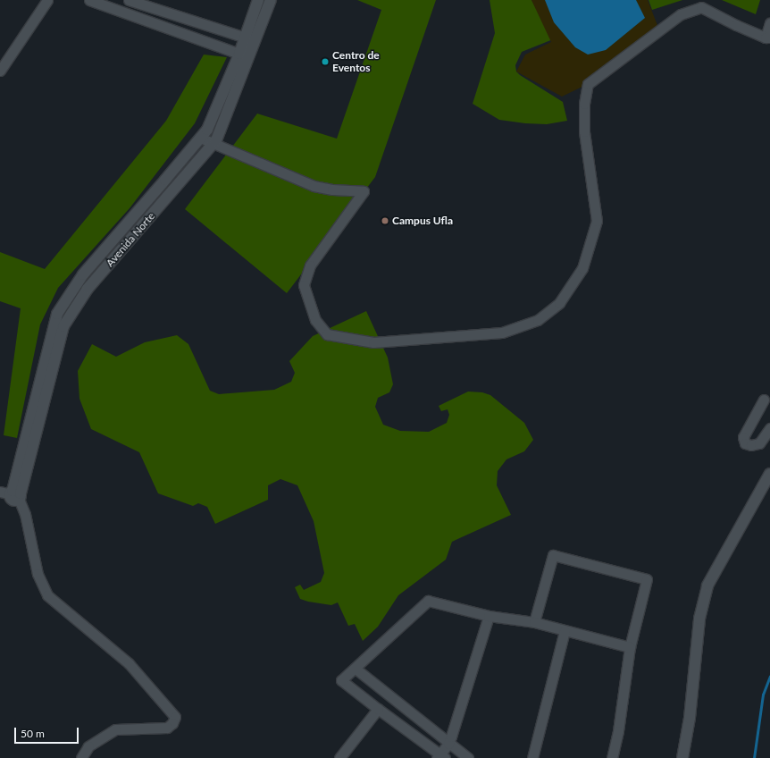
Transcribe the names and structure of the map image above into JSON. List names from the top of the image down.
{
  "streets": {
    "street": ["Avenida Norte"]
  },
  "places": ["Centro de Eventos", "Campus Ufla"],
  "scale_bar": "50 m"
}
